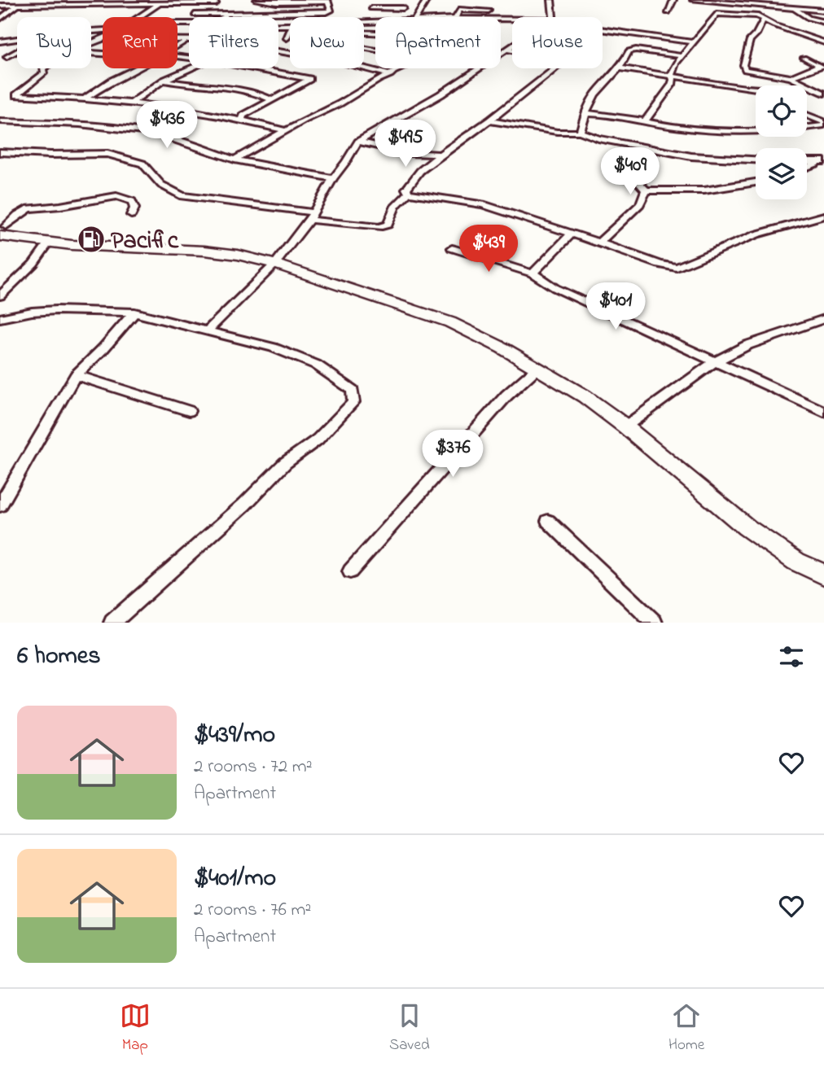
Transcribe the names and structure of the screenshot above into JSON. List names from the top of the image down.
{
  "places": {
    "fuel station": ["Pacific"]
  },
  "page": {
    "chip": [
      "Buy",
      "Rent",
      "Filters",
      "New",
      "Apartment",
      "House"
    ],
    "price": [
      "$436",
      "$495",
      "$409",
      "$439",
      "$401",
      "$376"
    ],
    "heading": "6 homes",
    "list": [
      {
        "name": "$439/mo",
        "note": "2 rooms · 72 m² · Apartment"
      },
      {
        "name": "$401/mo",
        "note": "2 rooms · 76 m² · Apartment"
      }
    ],
    "tabs": ["Map", "Saved", "Home"]
  }
}
